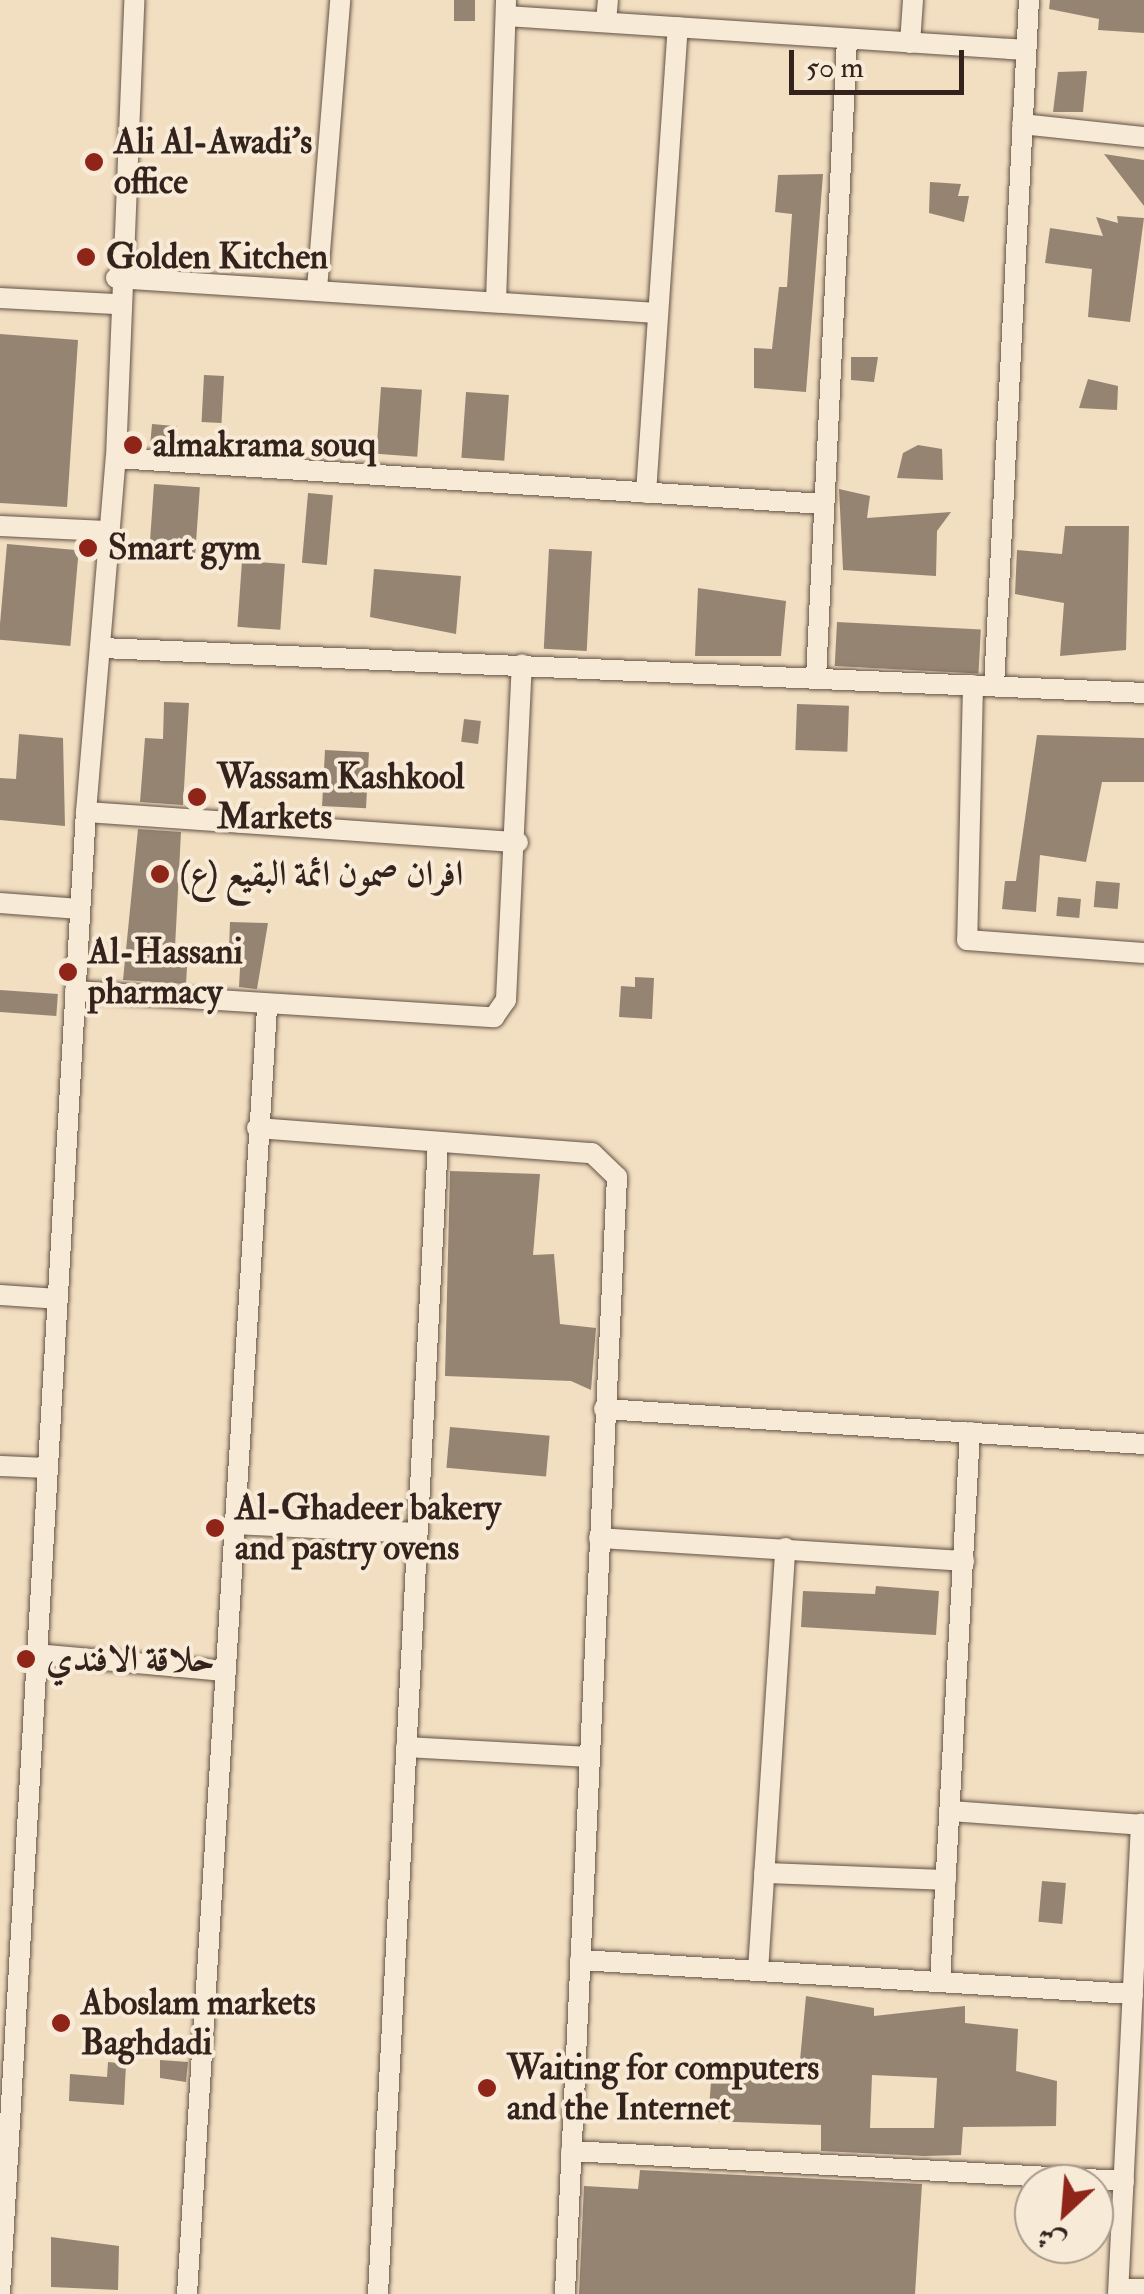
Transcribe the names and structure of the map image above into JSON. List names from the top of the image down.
{
  "places": [
    "Ali Al-Awadi's office",
    "Golden Kitchen",
    "almakrama souq",
    "Smart gym",
    "Wassam Kashkool Markets",
    "افران صمون ائمة البقيع (ع)",
    "Al-Hassani pharmacy",
    "Al-Ghadeer bakery and pastry ovens",
    "حلاقة الافندي",
    "Aboslam markets Baghdadi",
    "Waiting for computers and the Internet"
  ],
  "scale_bar": "50 m",
  "north": "bottom left"
}
